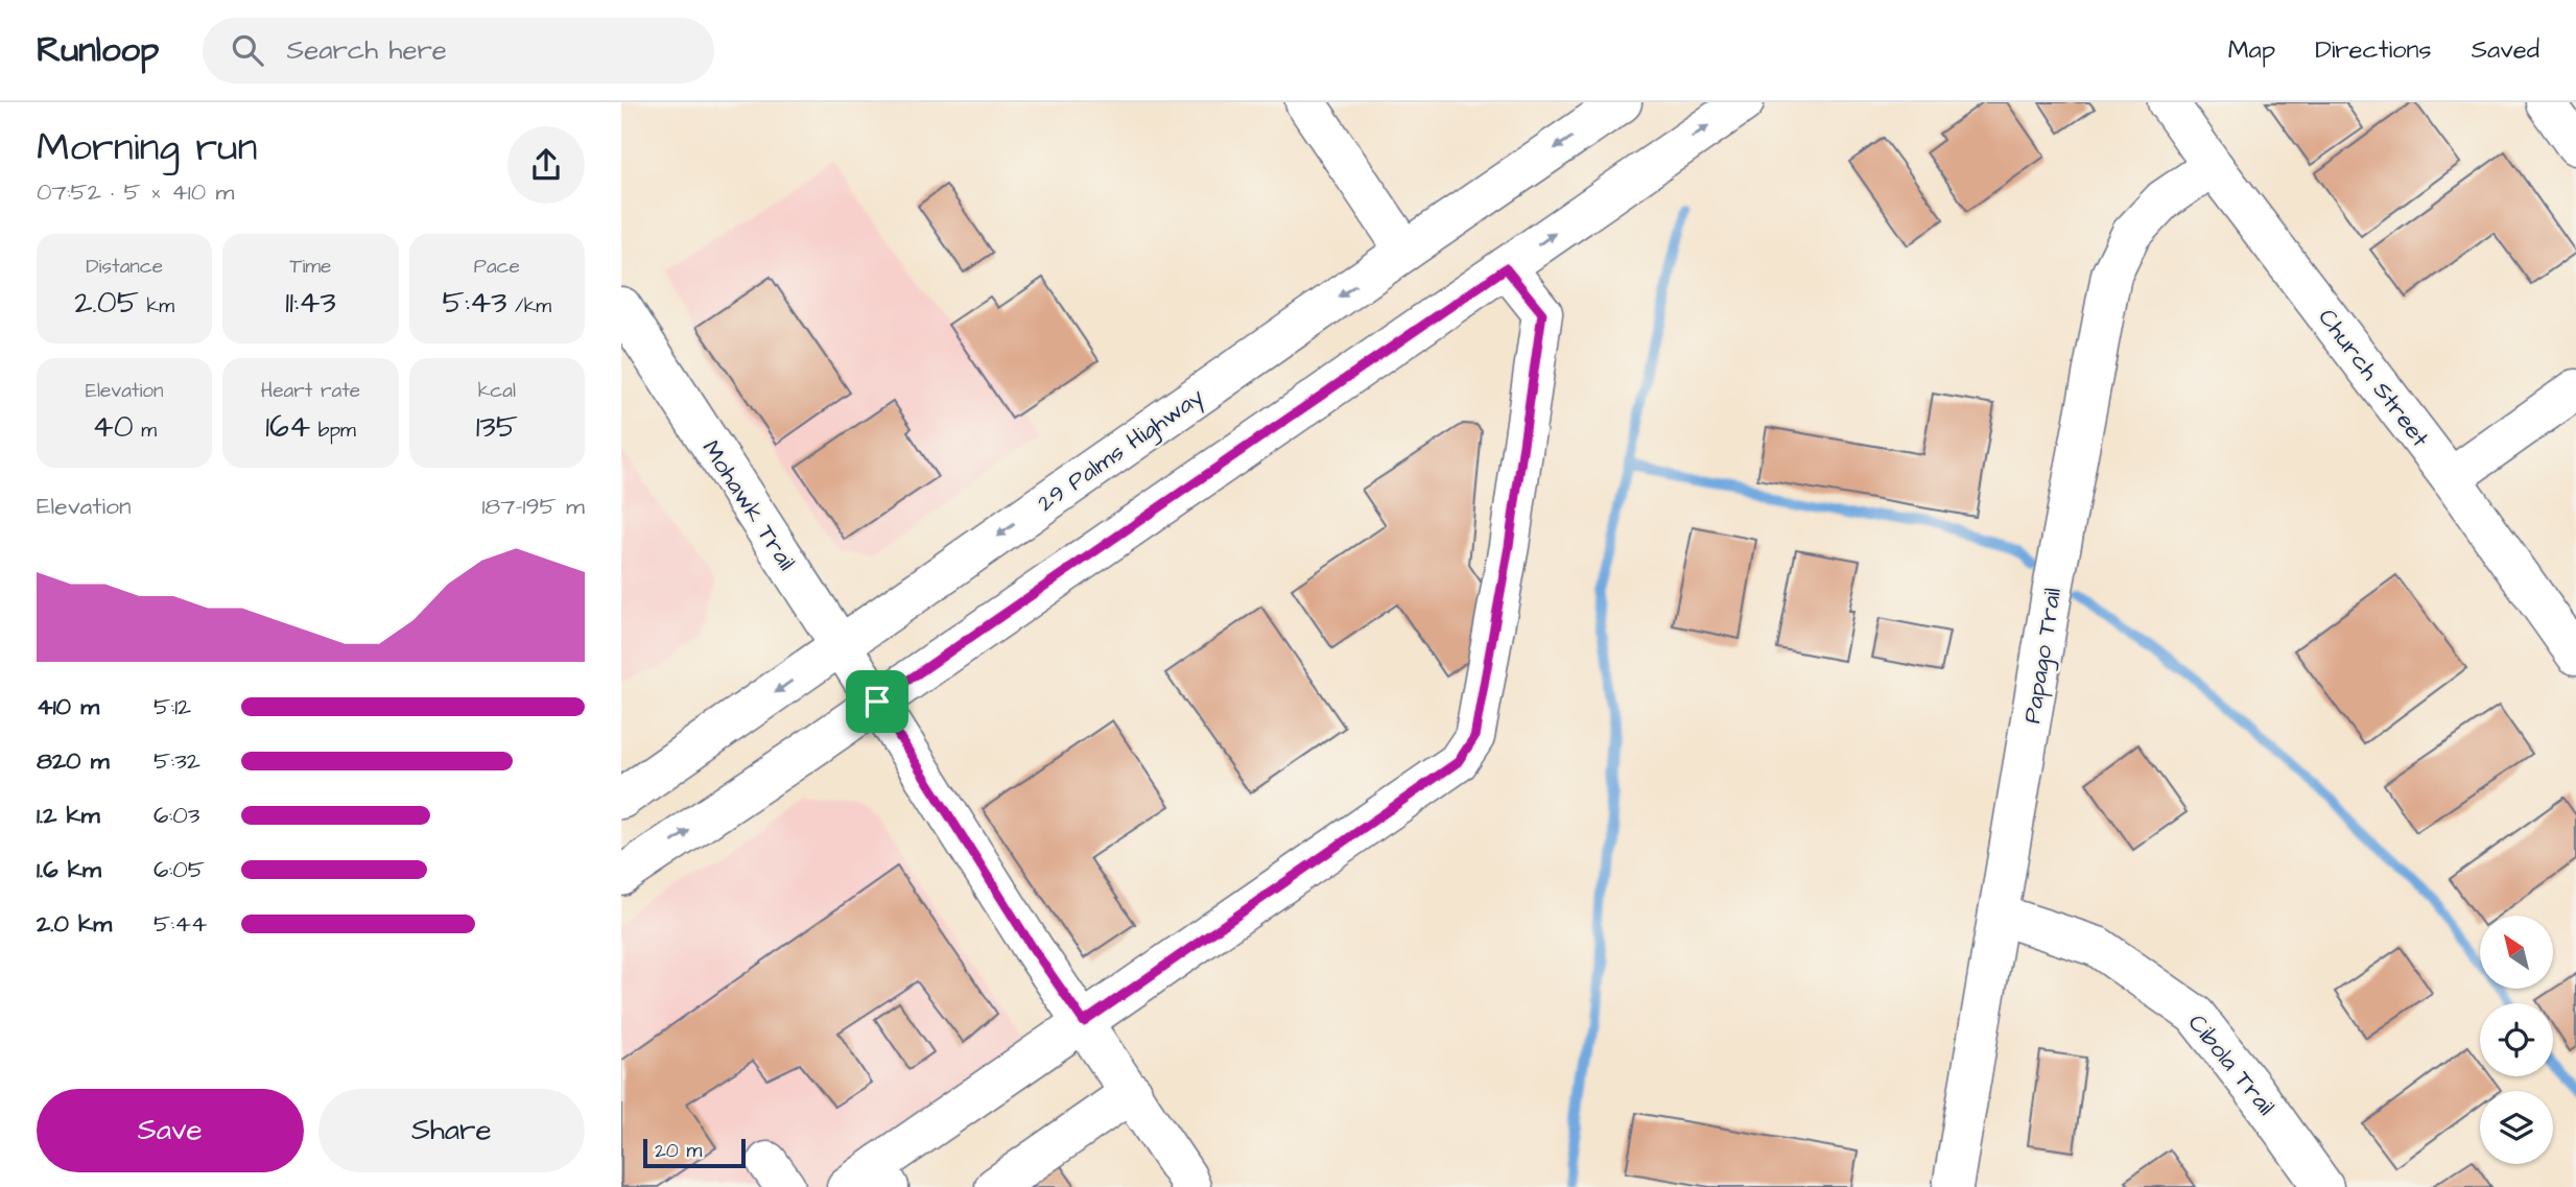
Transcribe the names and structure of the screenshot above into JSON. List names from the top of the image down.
{
  "streets": {
    "street": [
      "Church Street",
      "29 Palms Highway",
      "Mohawk Trail",
      "Papago Trail",
      "Cibola Trail"
    ]
  },
  "crossings": [
    ["Church Street", "Papago Trail"],
    ["29 Palms Highway", "Mohawk Trail"],
    ["Papago Trail", "Cibola Trail"]
  ],
  "scale_bar": "20 m",
  "north": "top left",
  "page": {
    "header": "Runloop",
    "search": "Search here",
    "nav": ["Map", "Directions", "Saved"],
    "heading": ["Morning run", "07:52 · 5 × 410 m"],
    "stats": [
      ["Distance", "2.05 km"],
      ["Time", "11:43"],
      ["Pace", "5:43 /km"],
      ["Elevation", "40 m"],
      ["Heart rate", "164 bpm"],
      ["kcal", "135"]
    ],
    "chart": ["Elevation", "187–195 m"],
    "list": [
      {
        "name": "410 m",
        "note": "5:12"
      },
      {
        "name": "820 m",
        "note": "5:32"
      },
      {
        "name": "1.2 km",
        "note": "6:03"
      },
      {
        "name": "1.6 km",
        "note": "6:05"
      },
      {
        "name": "2.0 km",
        "note": "5:44"
      }
    ],
    "buttons": ["Save", "Share"],
    "scale": "20 m"
  }
}
